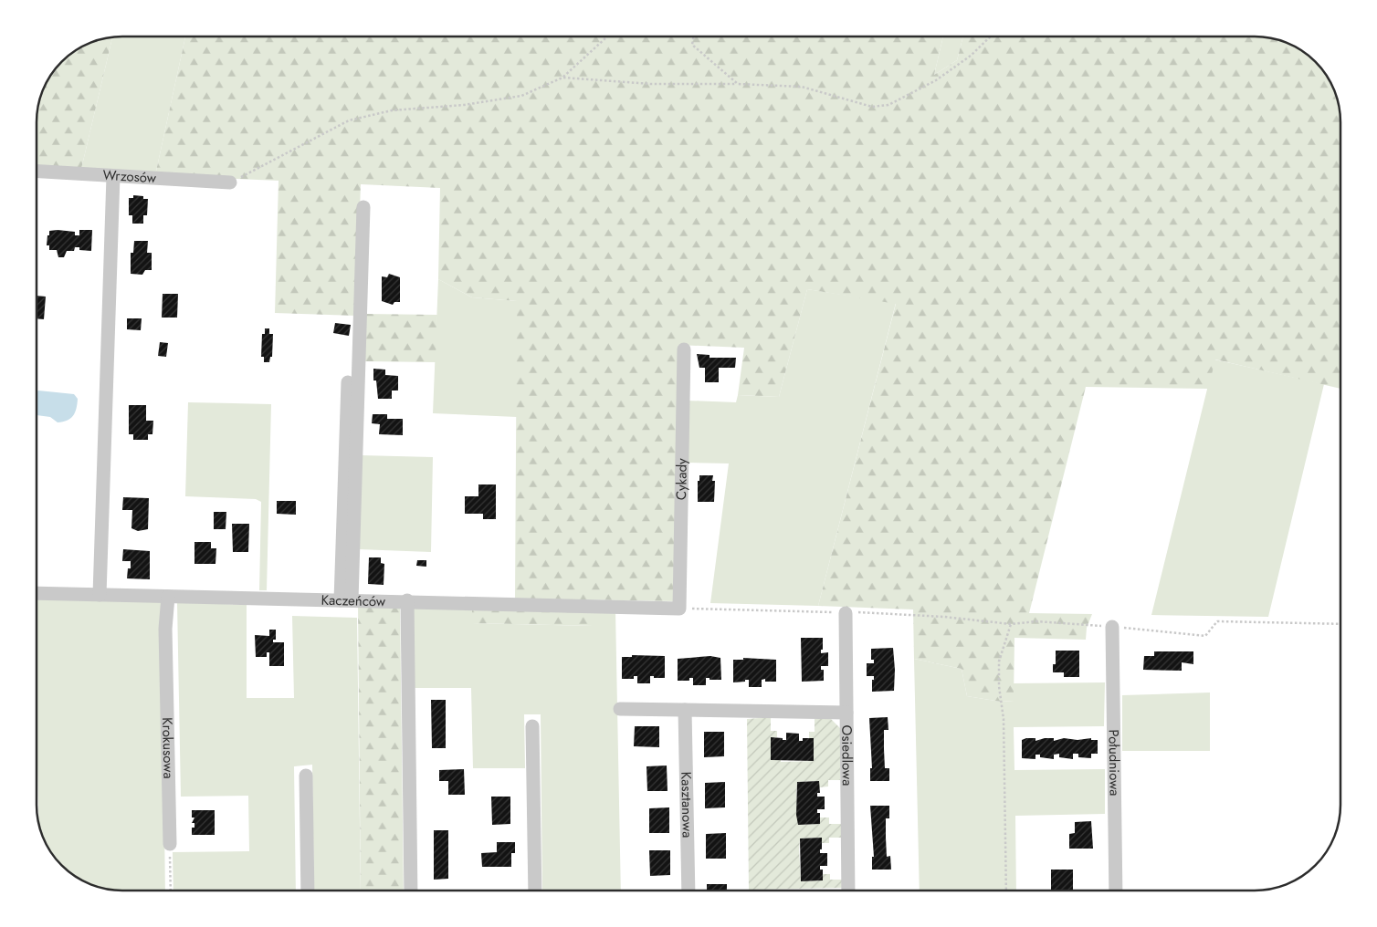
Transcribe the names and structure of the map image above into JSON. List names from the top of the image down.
{
  "streets": {
    "street": [
      "Wrzosów",
      "Cykady",
      "Kaczeńców",
      "Krokusowa",
      "Osiedlowa",
      "Południowa",
      "Kasztanowa"
    ]
  },
  "crossings": [
    ["Cykady", "Kaczeńców"],
    ["Kaczeńców", "Krokusowa"]
  ]
}
